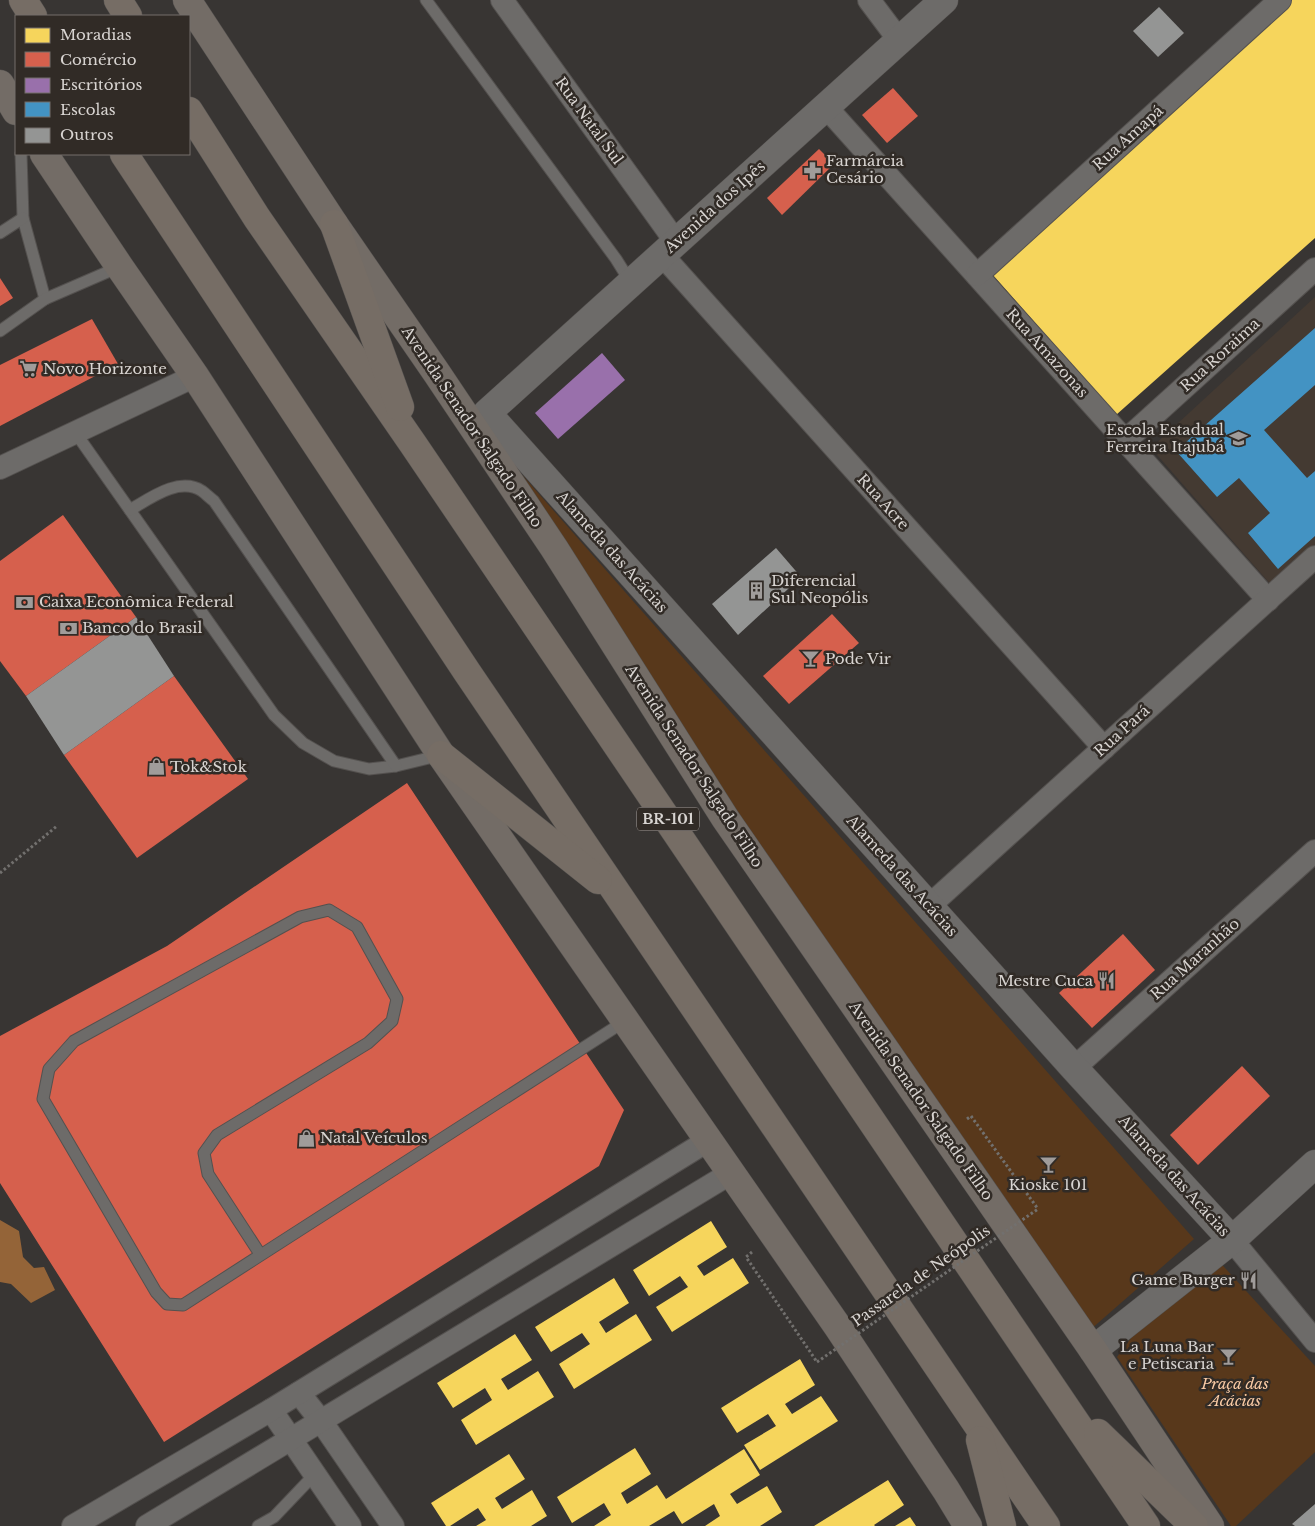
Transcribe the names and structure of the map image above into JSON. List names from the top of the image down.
{
  "streets": {
    "highway": ["BR-101"],
    "main road": ["Avenida Senador Salgado Filho"],
    "street": [
      "Rua Natal Sul",
      "Rua Amapá",
      "Avenida dos Ipês",
      "Rua Amazonas",
      "Rua Roraima",
      "Rua Acre",
      "Alameda das Acácias",
      "Rua Pará",
      "Rua Maranhão"
    ],
    "path": ["Passarela de Neópolis"]
  },
  "crossings": [
    ["Rua Natal Sul", "Avenida dos Ipês"],
    ["Rua Natal Sul", "Rua Acre"],
    ["Rua Amapá", "Rua Amazonas"],
    ["Avenida dos Ipês", "Rua Amazonas"],
    ["Avenida dos Ipês", "Rua Acre"],
    ["Avenida dos Ipês", "Alameda das Acácias"],
    ["Rua Amazonas", "Rua Roraima"],
    ["Rua Amazonas", "Rua Pará"],
    ["Rua Acre", "Rua Pará"],
    ["Alameda das Acácias", "Rua Pará"],
    ["Alameda das Acácias", "Rua Maranhão"]
  ],
  "parks": ["Praça das Acácias"],
  "places": {
    "pharmacy": ["Farmárcia Cesário"],
    "supermarket": ["Novo Horizonte"],
    "school or university": ["Escola Estadual Ferreira Itajubá"],
    "building": ["Diferencial Sul Neopólis"],
    "bank": ["Caixa Econômica Federal", "Banco do Brasil"],
    "bar": ["Pode Vir", "Kioske 101", "La Luna Bar e Petiscaria"],
    "shop": ["Tok&Stok", "Natal Veículos"],
    "restaurant": ["Mestre Cuca", "Game Burger"]
  },
  "legend": [
    "Moradias",
    "Comércio",
    "Escritórios",
    "Escolas",
    "Outros"
  ]
}
